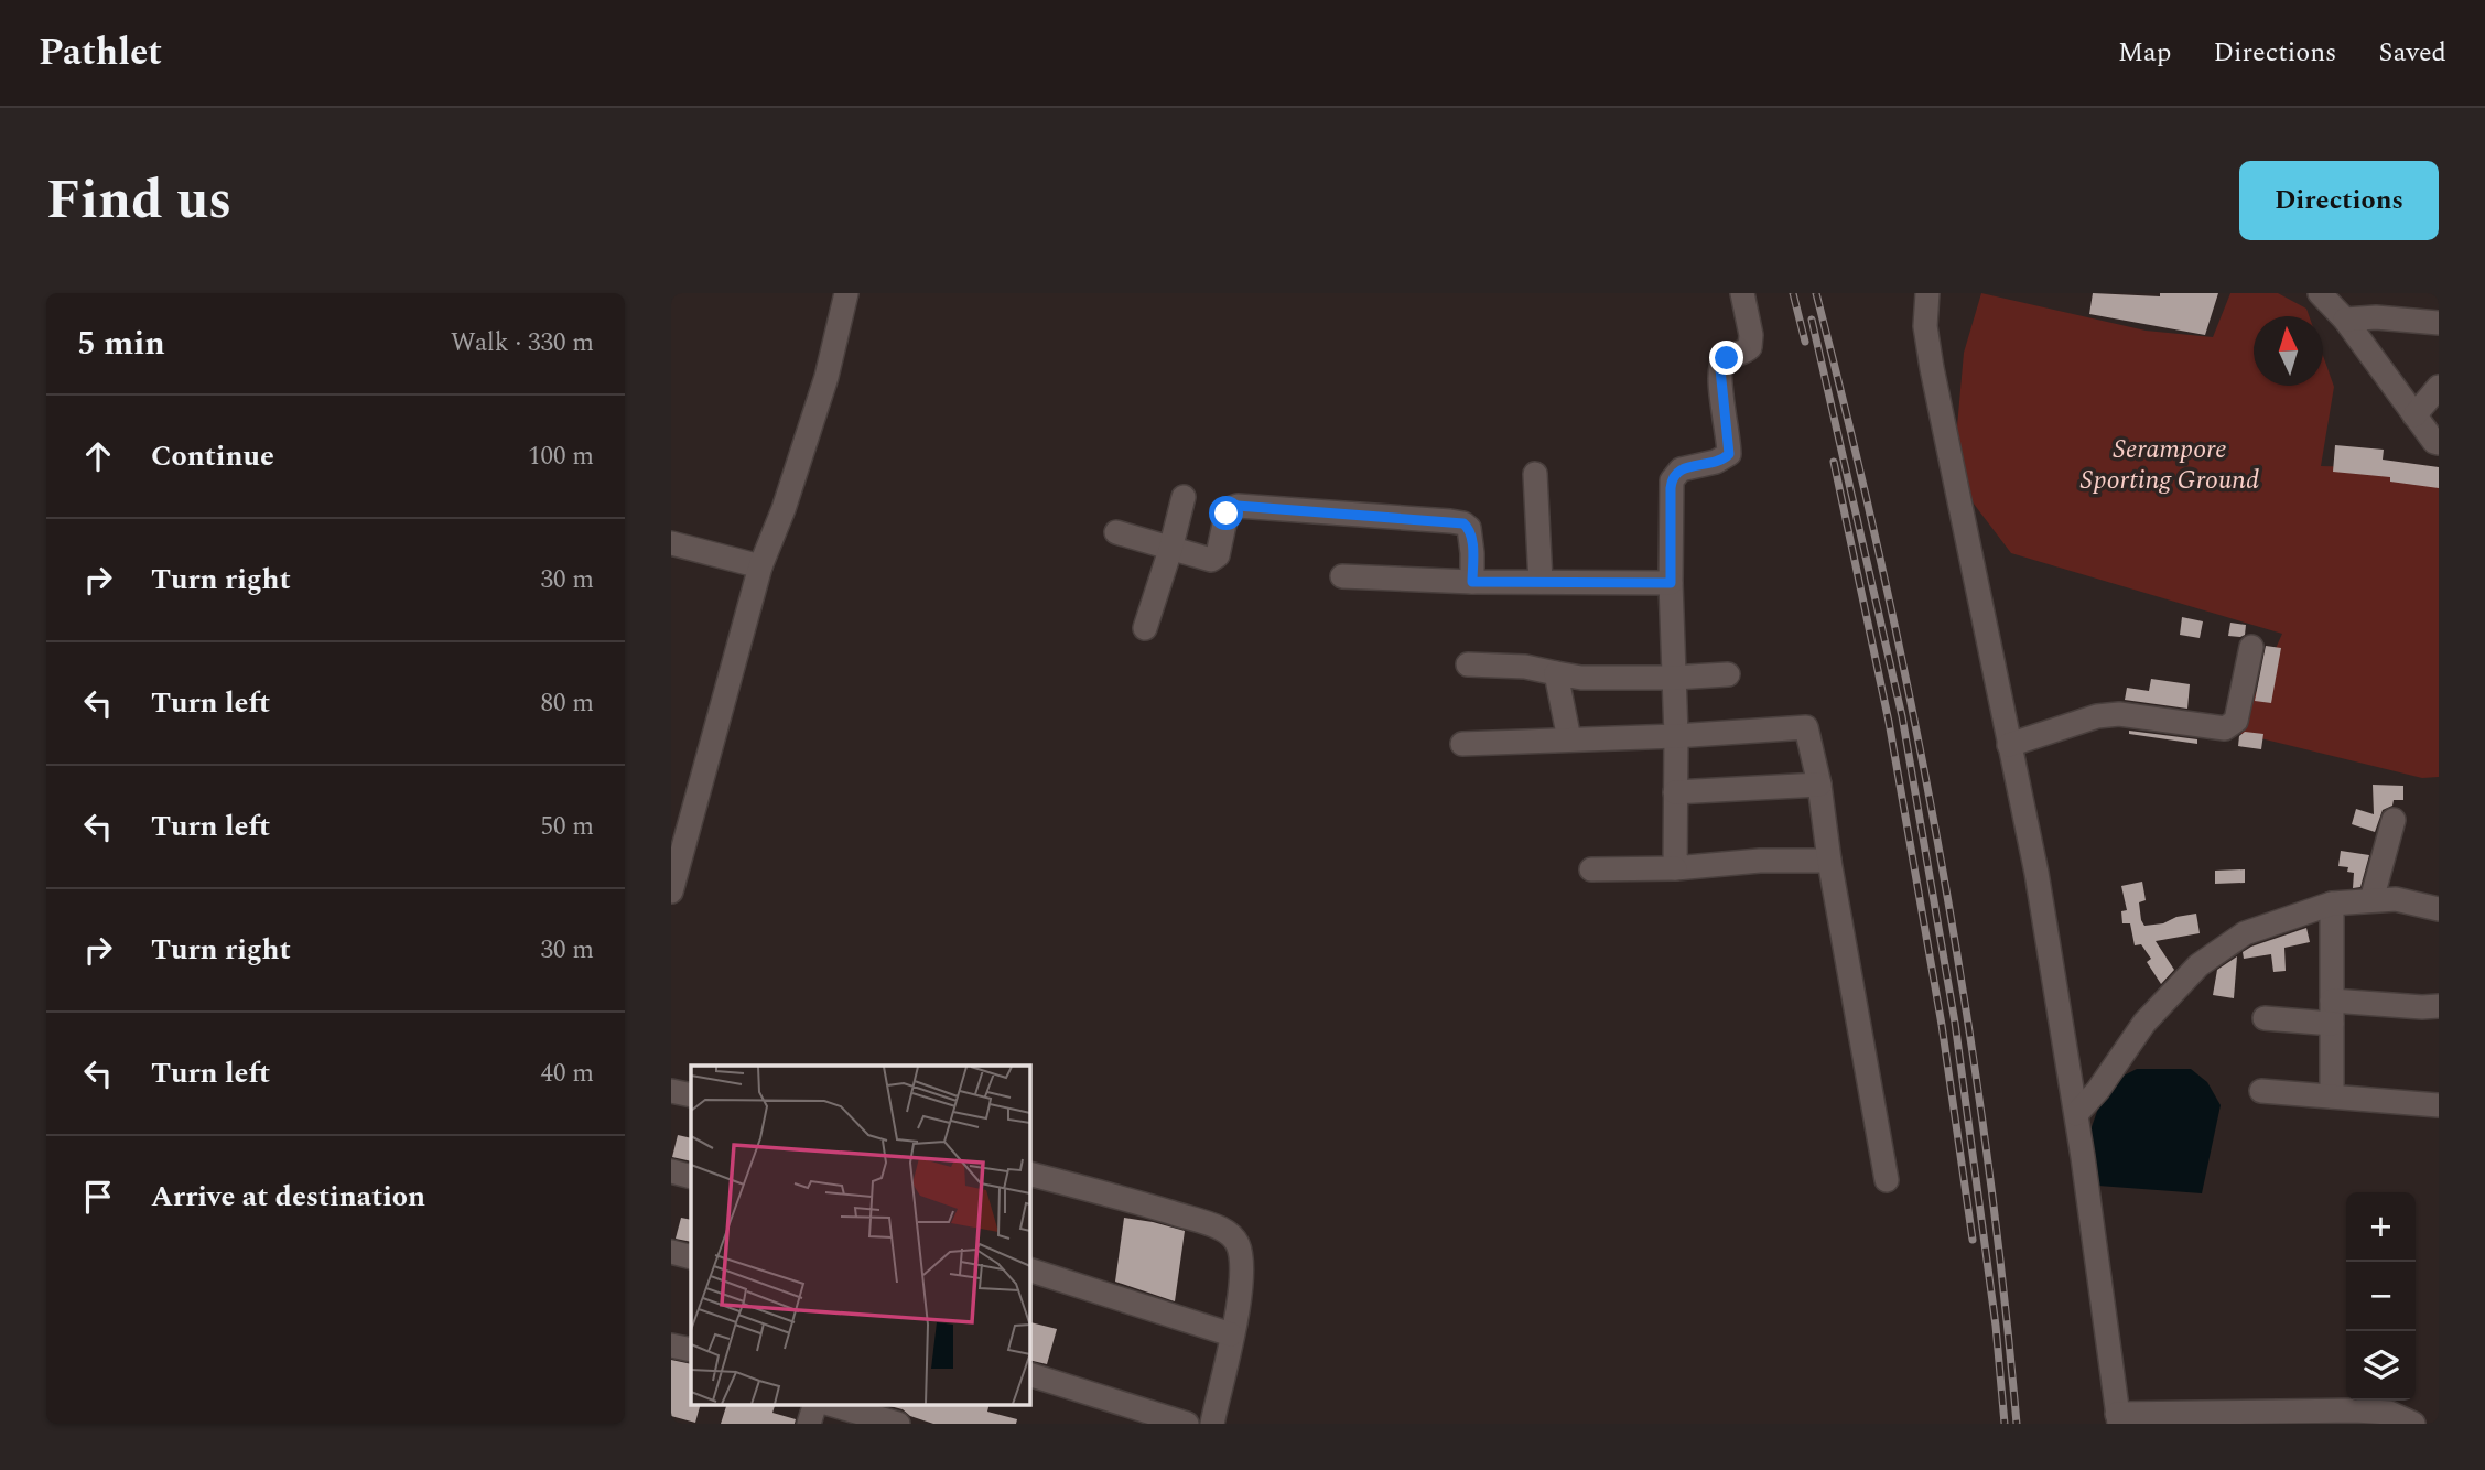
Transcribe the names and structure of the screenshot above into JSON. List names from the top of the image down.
{
  "parks": ["Serampore Sporting Ground"],
  "north": "top",
  "page": {
    "header": "Pathlet",
    "nav": ["Map", "Directions", "Saved"],
    "title": "Find us",
    "buttons": "Directions",
    "heading": ["5 min", "Walk · 330 m"],
    "list": [
      ["Continue", "100 m"],
      ["Turn right", "30 m"],
      ["Turn left", "80 m"],
      ["Turn left", "50 m"],
      ["Turn right", "30 m"],
      ["Turn left", "40 m"],
      "Arrive at destination"
    ],
    "map_buttons": ["+", "−"]
  }
}
